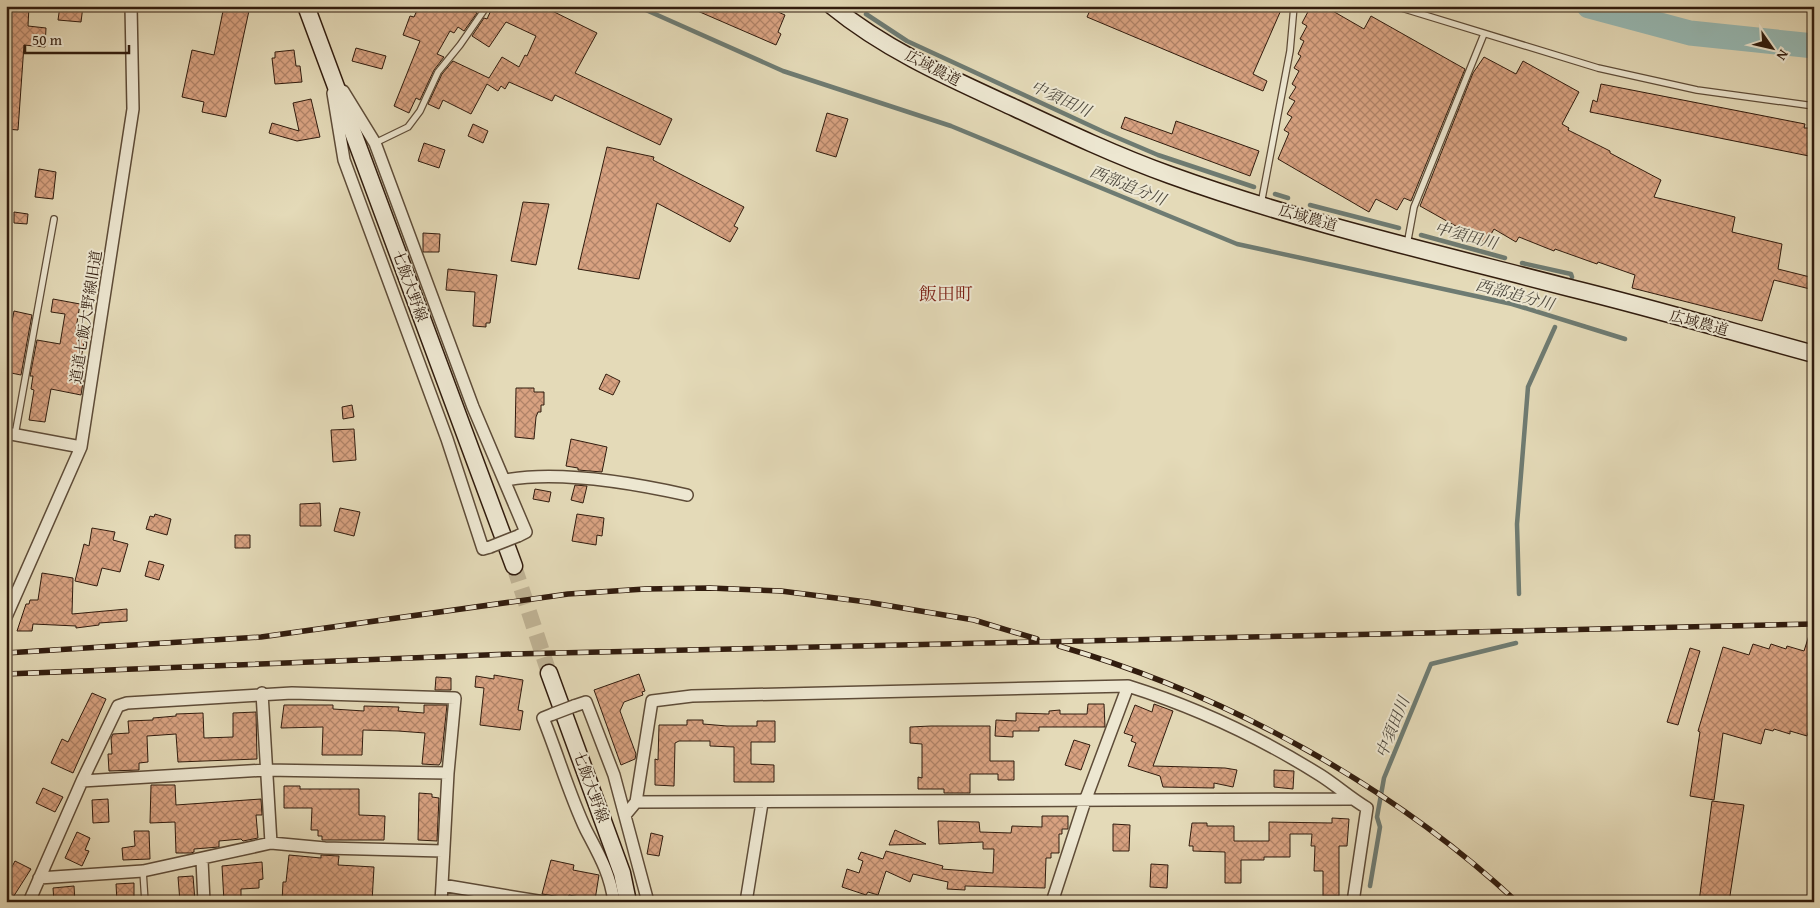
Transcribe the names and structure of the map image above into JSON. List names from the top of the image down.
{
  "streets": {
    "street": ["広域農道", "七飯大野線", "道道七飯大野線旧道"]
  },
  "districts": ["飯田町"],
  "water": ["中須田川", "西部追分川"],
  "scale_bar": "50 m",
  "north": "bottom right"
}
